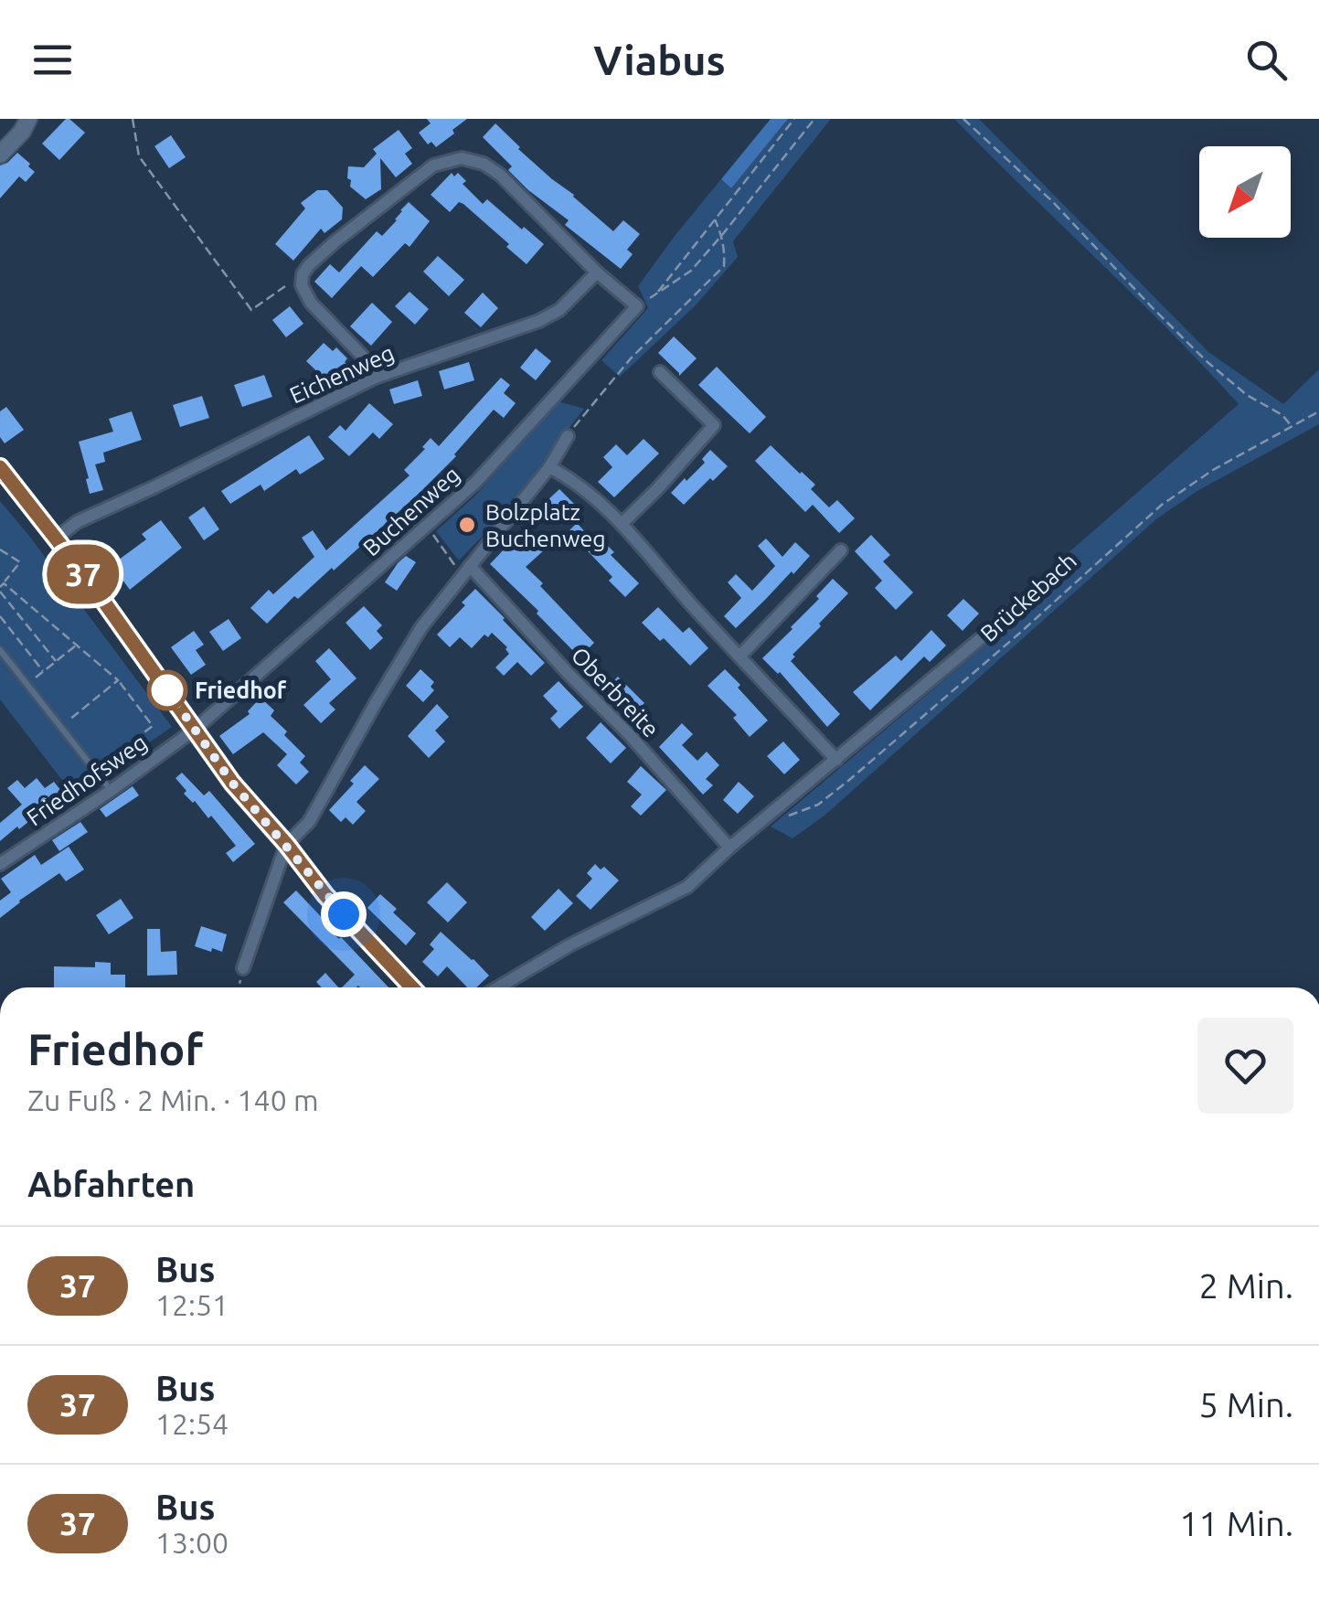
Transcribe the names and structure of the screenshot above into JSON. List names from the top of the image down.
{
  "streets": {
    "street": [
      "Eichenweg",
      "Buchenweg",
      "Brückebach",
      "Oberbreite",
      "Friedhofsweg"
    ]
  },
  "crossings": [
    ["Eichenweg", "Buchenweg"],
    ["Buchenweg", "Friedhofsweg"],
    ["Brückebach", "Oberbreite"]
  ],
  "places": ["Bolzplatz Buchenweg", "Friedhof"],
  "lines": ["bus line 37"],
  "north": "bottom left",
  "page": {
    "header": "Viabus",
    "on_map": "37",
    "heading": [
      ["Friedhof", "Zu Fuß · 2 Min. · 140 m"],
      "Abfahrten"
    ],
    "list": [
      {
        "mark": "37",
        "name": "Bus",
        "note": "12:51",
        "value": "2 Min."
      },
      {
        "mark": "37",
        "name": "Bus",
        "note": "12:54",
        "value": "5 Min."
      },
      {
        "mark": "37",
        "name": "Bus",
        "note": "13:00",
        "value": "11 Min."
      }
    ]
  }
}
